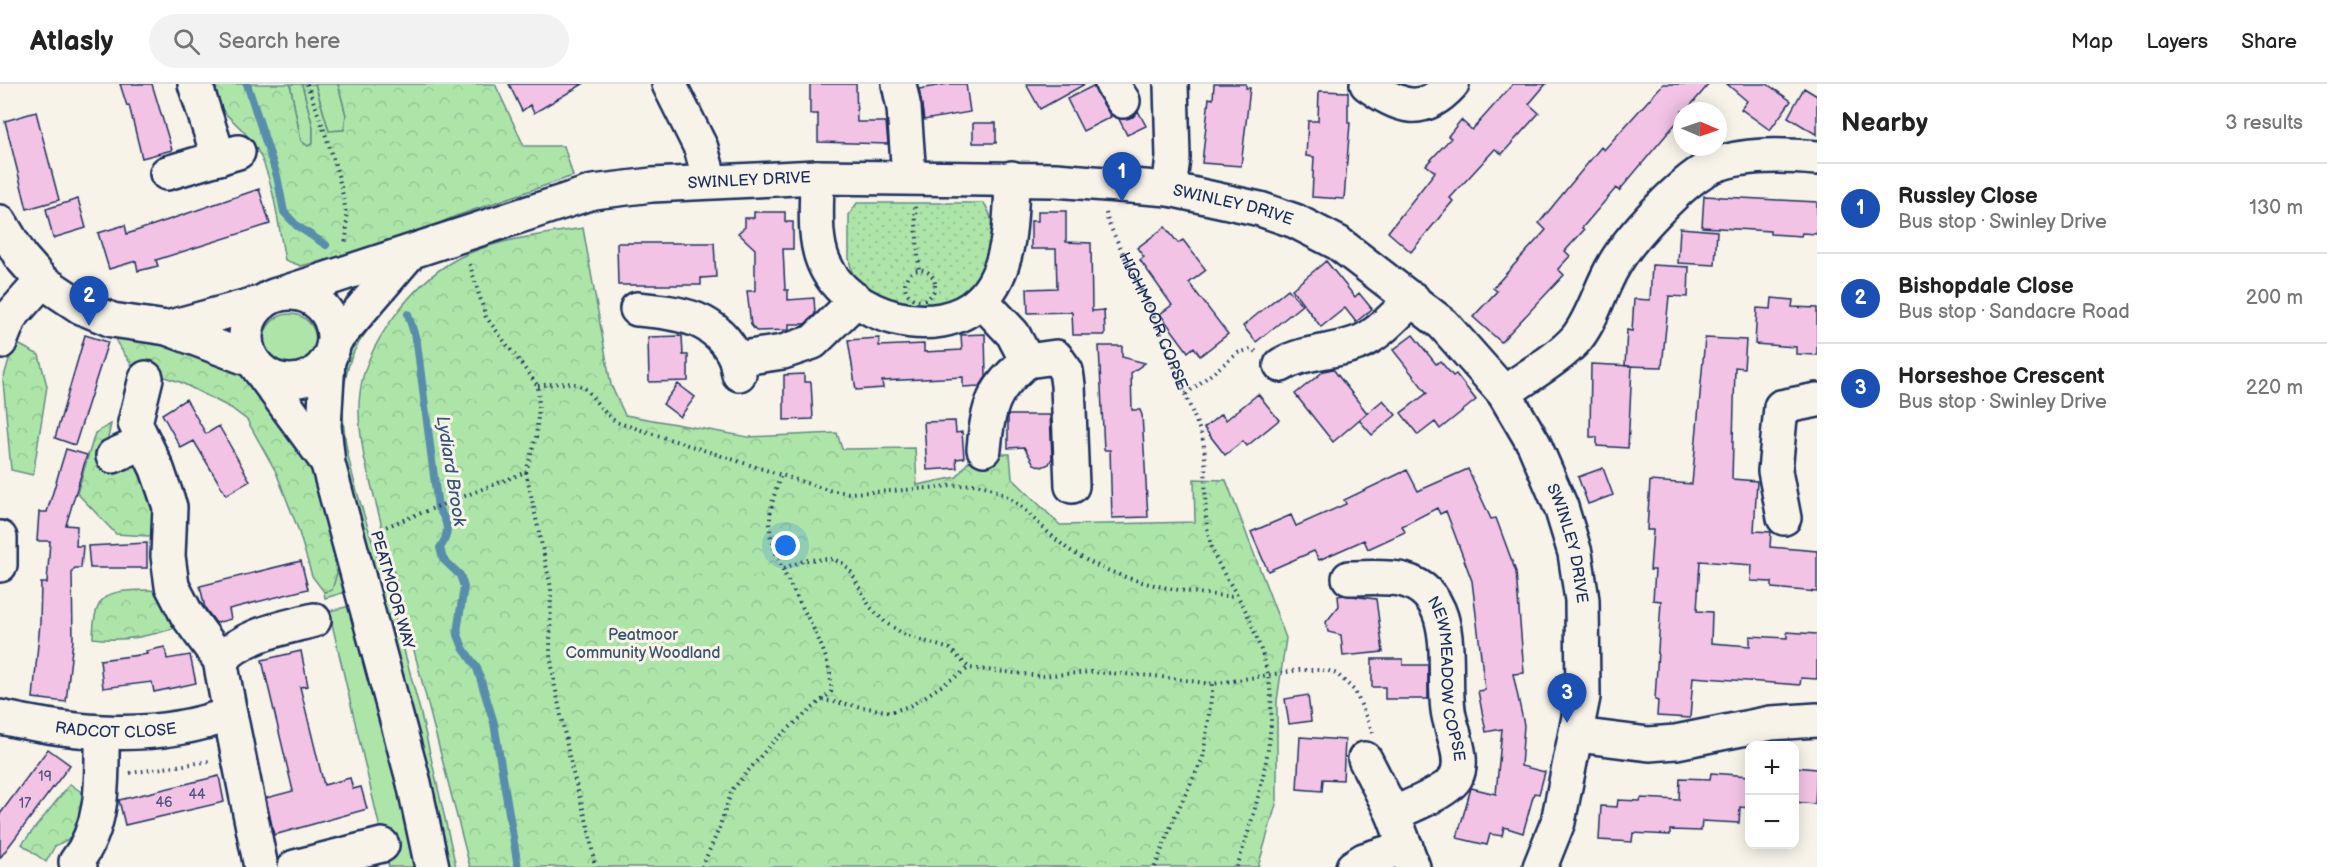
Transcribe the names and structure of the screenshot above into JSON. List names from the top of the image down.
{
  "streets": {
    "street": [
      "SWINLEY DRIVE",
      "PEATMOOR WAY",
      "NEWMEADOW COPSE",
      "RADCOT CLOSE"
    ],
    "path": ["HIGHMOOR COPSE"]
  },
  "crossings": [
    ["SWINLEY DRIVE", "PEATMOOR WAY"]
  ],
  "water": ["Lydiard Brook"],
  "parks": ["Peatmoor Community Woodland"],
  "house_numbers": [
    "19",
    "44",
    "46",
    "17"
  ],
  "north": "right",
  "page": {
    "header": "Atlasly",
    "search": "Search here",
    "nav": ["Map", "Layers", "Share"],
    "heading": ["Nearby", "3 results"],
    "pins": ["1", "2", "3"],
    "list": [
      {
        "mark": "1",
        "name": "Russley Close",
        "note": "Bus stop · Swinley Drive",
        "value": "130 m"
      },
      {
        "mark": "2",
        "name": "Bishopdale Close",
        "note": "Bus stop · Sandacre Road",
        "value": "200 m"
      },
      {
        "mark": "3",
        "name": "Horseshoe Crescent",
        "note": "Bus stop · Swinley Drive",
        "value": "220 m"
      }
    ],
    "map_buttons": ["+", "−"]
  }
}
